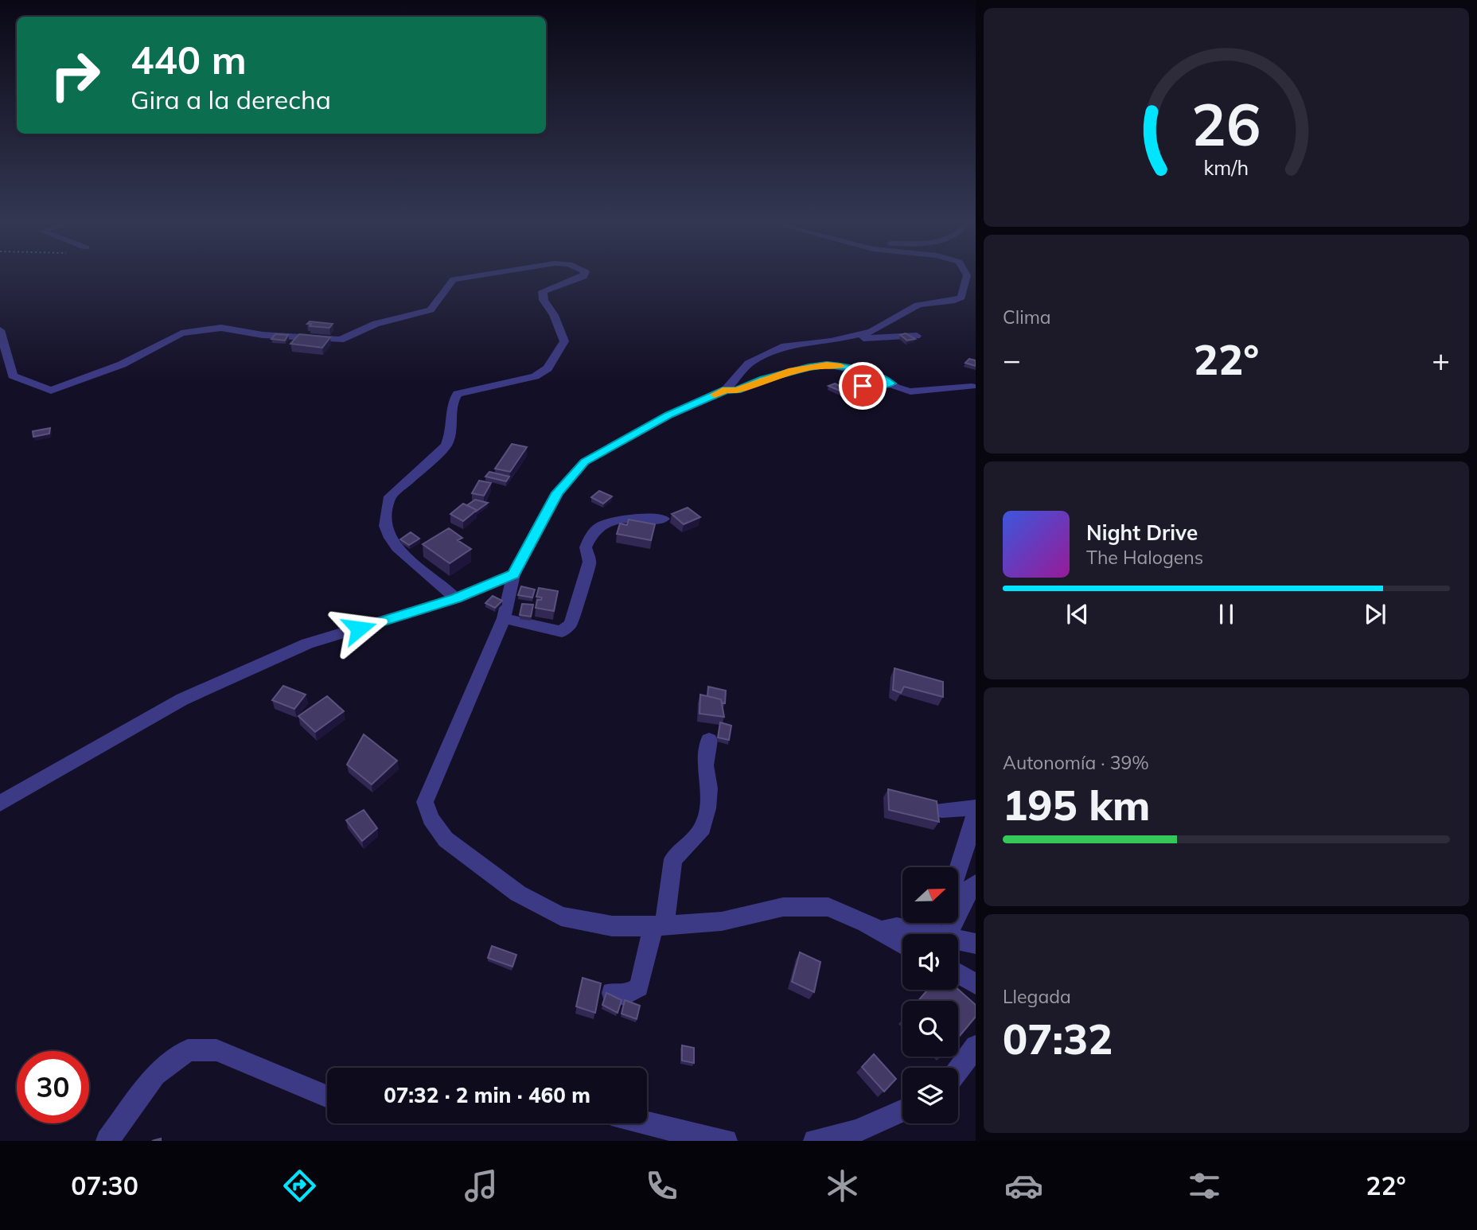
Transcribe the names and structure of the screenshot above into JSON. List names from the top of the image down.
{
  "north": "right",
  "page": {
    "turn": ["440 m", "Gira a la derecha"],
    "tile": [
      "Clima",
      ["Autonomía · 39%", "195 km"],
      ["Llegada", "07:32"]
    ],
    "heat": ["−", "22°", "+"],
    "song": ["Night Drive", "The Halogens"],
    "limit": "30",
    "trip": "07:32 · 2 min · 460 m",
    "tabs": ["07:30", "22°"],
    "gauge": ["26", "km/h"]
  }
}
